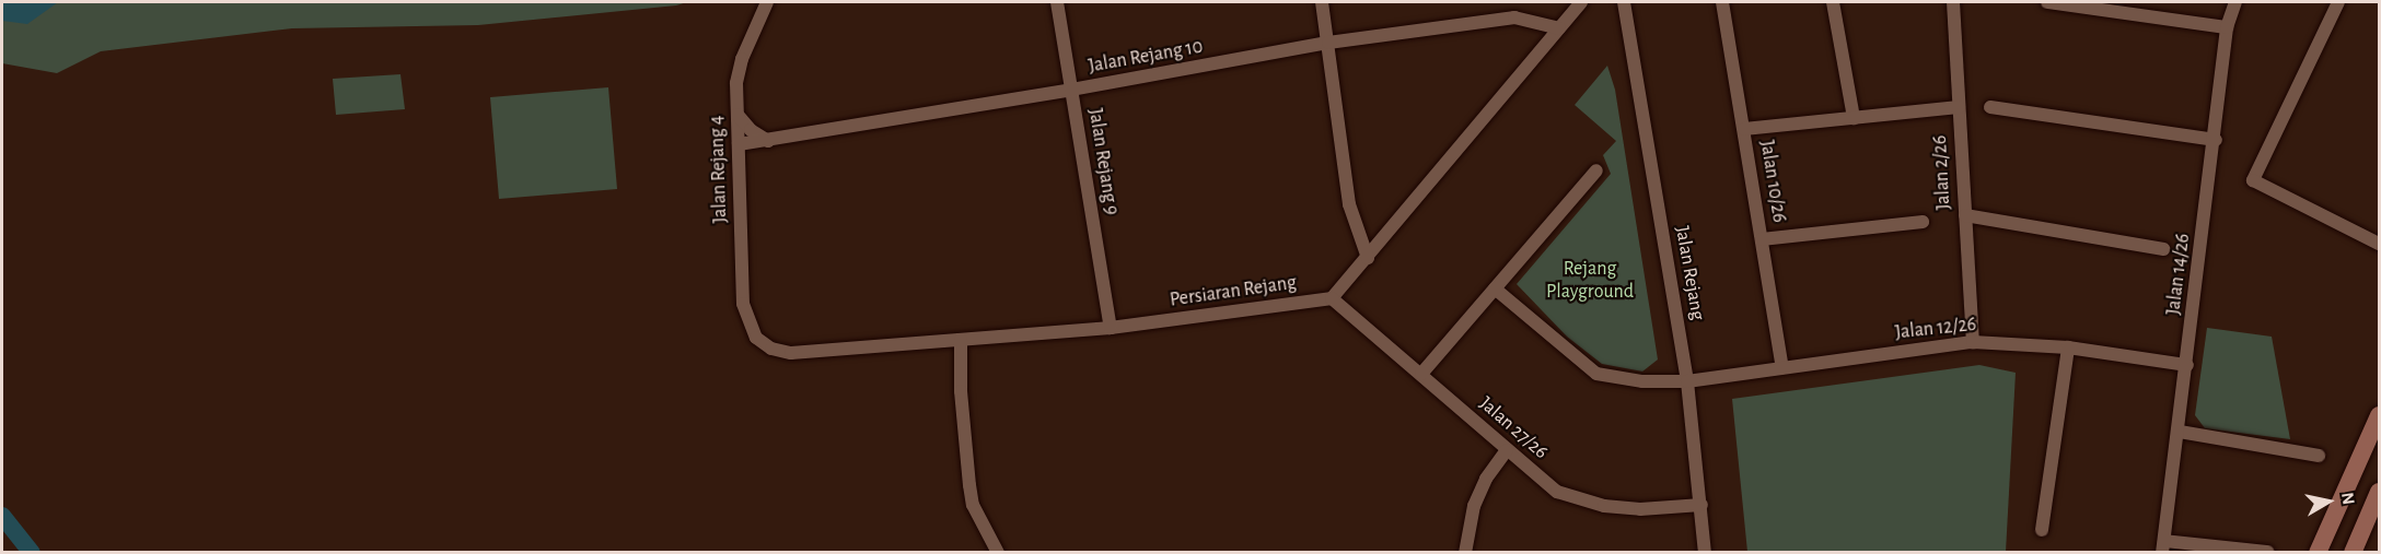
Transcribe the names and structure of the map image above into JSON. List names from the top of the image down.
{
  "streets": {
    "street": [
      "Jalan Rejang 10",
      "Jalan Rejang 9",
      "Jalan Rejang 4",
      "Jalan 2/26",
      "Jalan 10/26",
      "Jalan Rejang",
      "Jalan 14/26",
      "Persiaran Rejang",
      "Jalan 12/26",
      "Jalan 27/26"
    ]
  },
  "crossings": [
    ["Jalan Rejang 10", "Jalan Rejang 9"],
    ["Jalan Rejang 9", "Persiaran Rejang"],
    ["Jalan Rejang 4", "Persiaran Rejang"],
    ["Jalan 2/26", "Jalan 12/26"],
    ["Jalan 10/26", "Jalan 12/26"],
    ["Jalan Rejang", "Jalan 12/26"],
    ["Jalan Rejang", "Jalan 27/26"],
    ["Jalan 14/26", "Jalan 12/26"],
    ["Persiaran Rejang", "Jalan 27/26"]
  ],
  "parks": ["Rejang Playground"],
  "north": "right"
}
